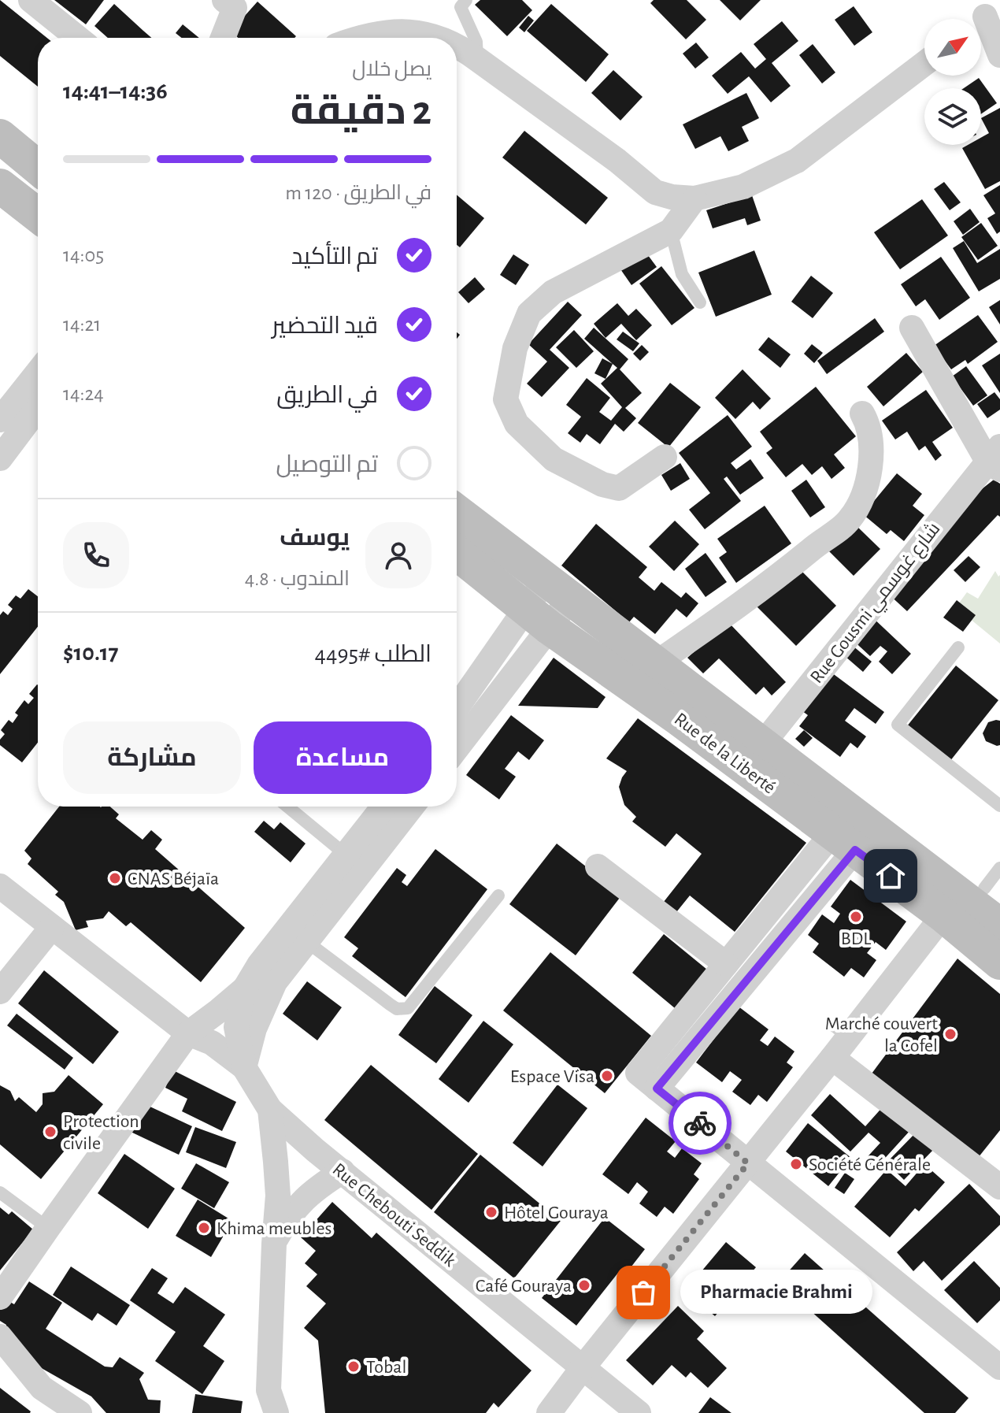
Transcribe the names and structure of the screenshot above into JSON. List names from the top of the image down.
{
  "streets": {
    "main road": ["Rue de la Liberté"],
    "street": ["Rue Gousmi شارع غوسمي", "Rue Chebouti Seddik"]
  },
  "crossings": [
    ["Rue Gousmi شارع غوسمي", "Rue de la Liberté"]
  ],
  "places": [
    "CNAS Béjaïa",
    "BDL",
    "Marché couvert la Cofel",
    "Espace Visa",
    "Protection civile",
    "Société Générale",
    "Hôtel Gouraya",
    "Khima meubles",
    "Café Gouraya",
    "Pharmacie Brahmi",
    "Tobal"
  ],
  "north": "top right",
  "page": {
    "heading": ["2 دقيقة", "يصل خلال", "14:36–14:41"],
    "panel": [
      "يوسف",
      "المندوب · 4.8",
      "الطلب #4495",
      "$10.17"
    ],
    "bar": "في الطريق · 120 m",
    "list": [
      ["تم التأكيد", "14:05"],
      ["قيد التحضير", "14:21"],
      ["في الطريق", "14:24"],
      "تم التوصيل"
    ],
    "buttons": ["مساعدة", "مشاركة"],
    "bubble": "Pharmacie Brahmi"
  }
}
